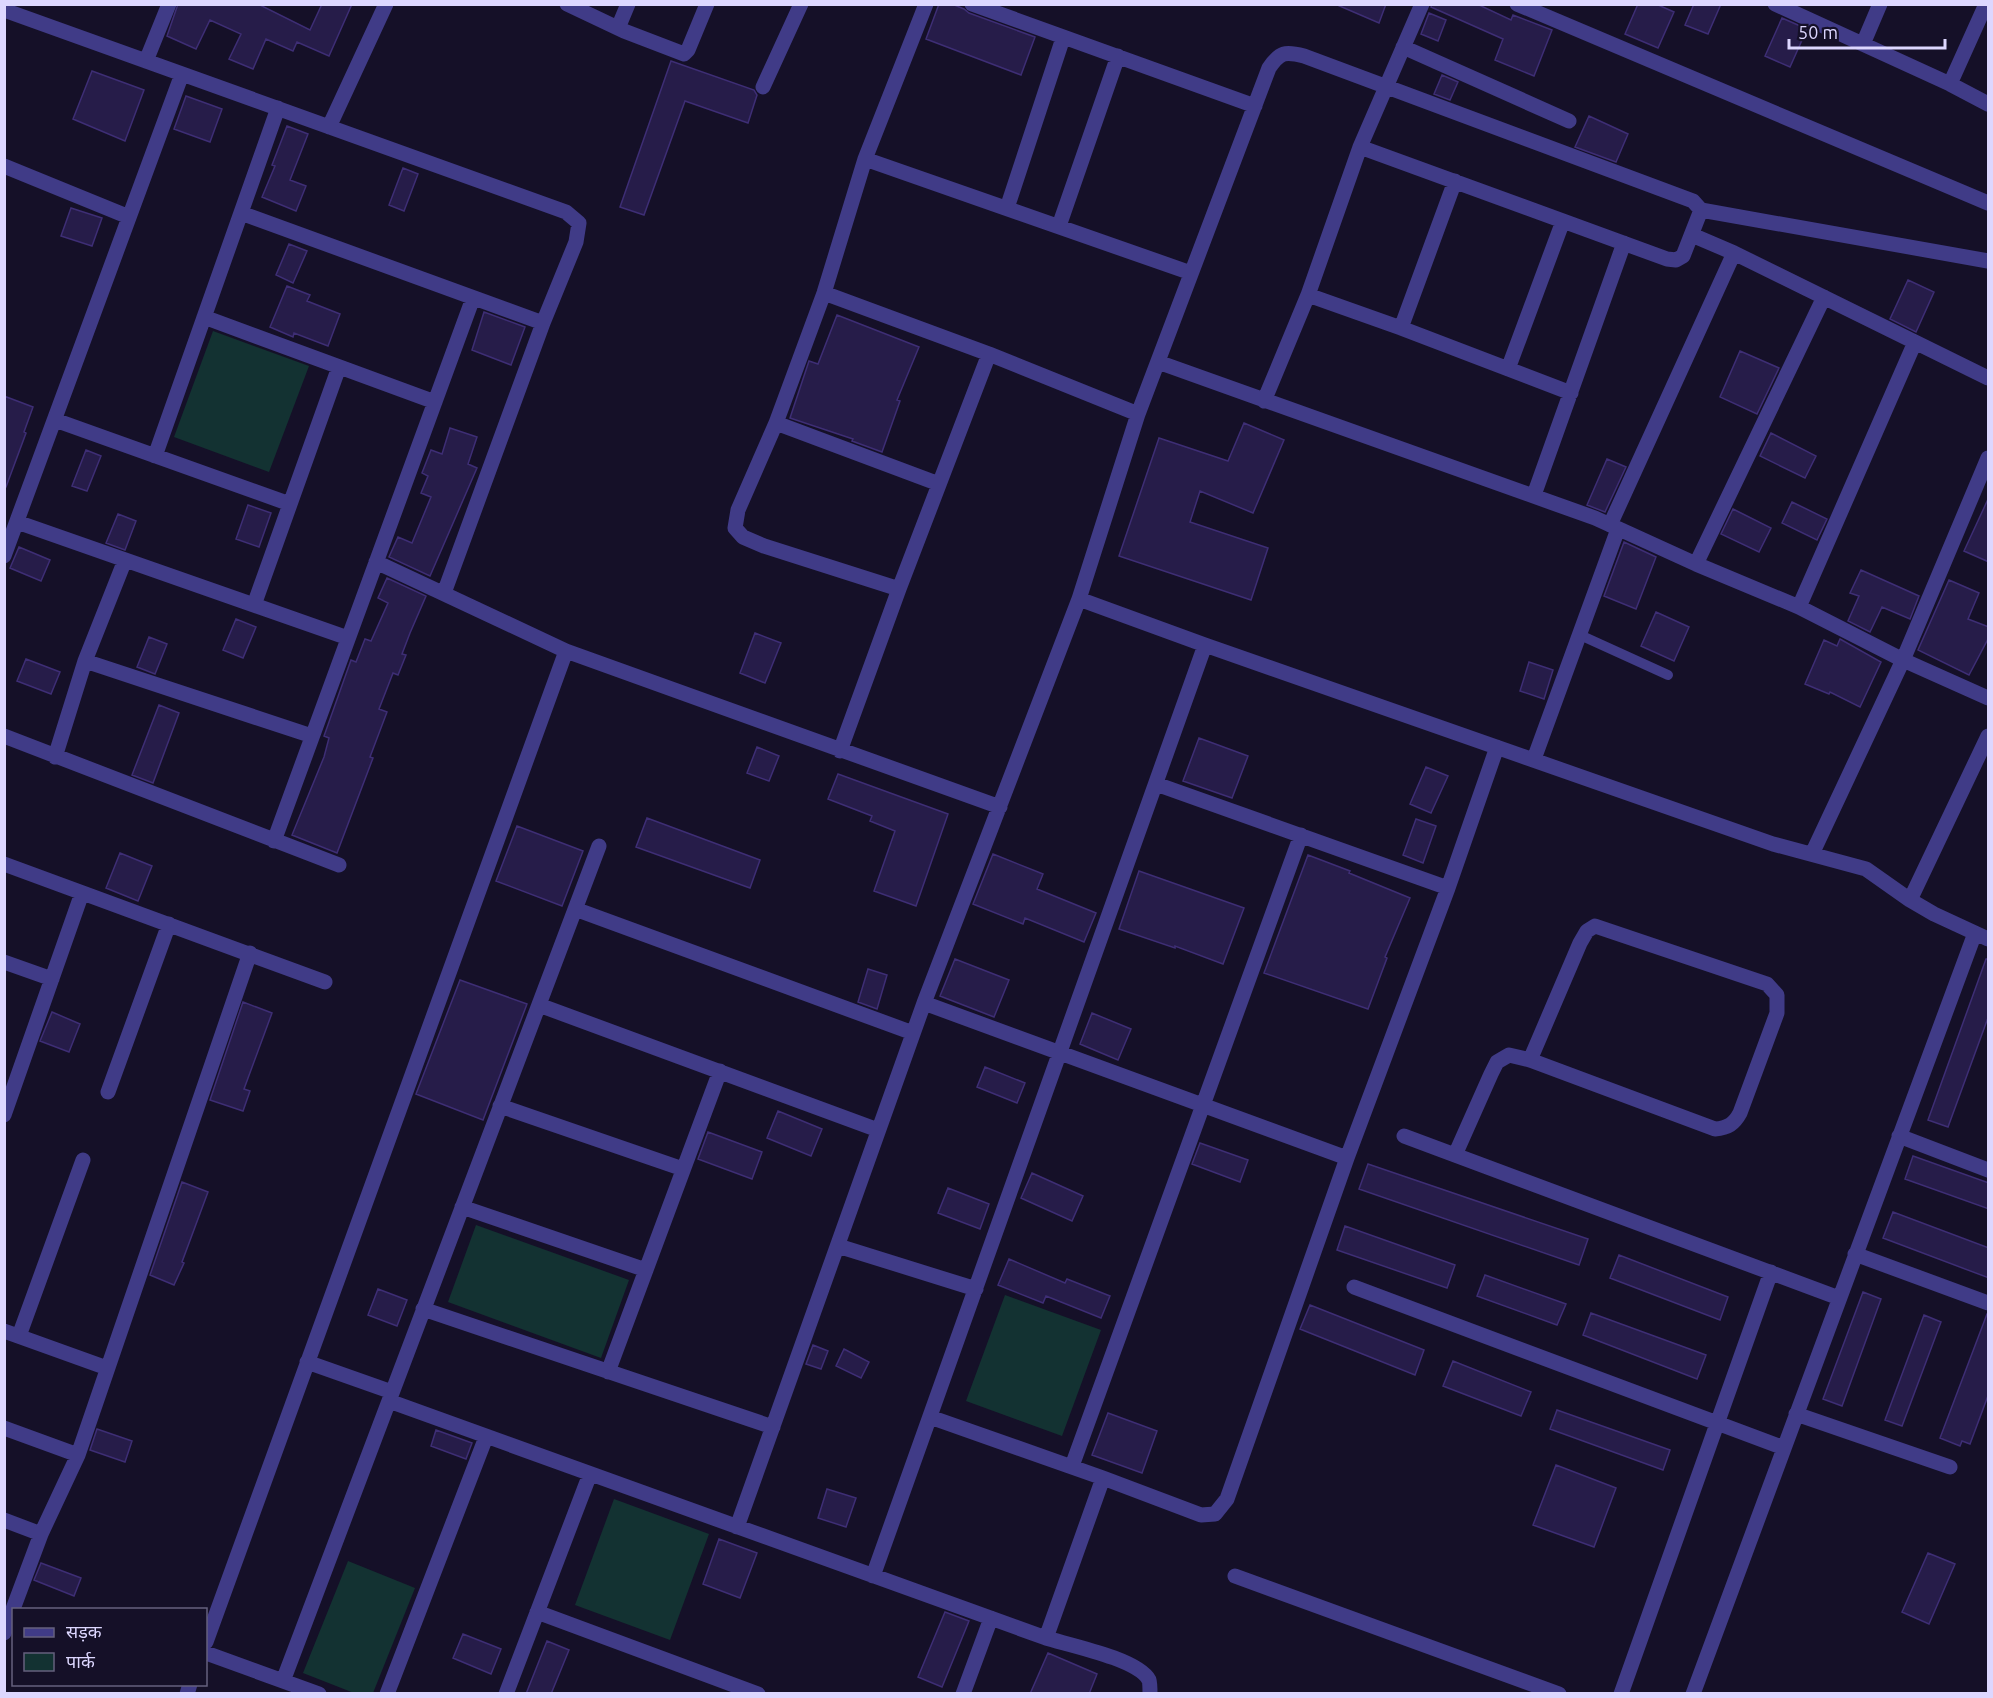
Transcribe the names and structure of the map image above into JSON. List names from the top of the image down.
{
  "legend": ["सड़क", "पार्क"],
  "scale_bar": "50 m"
}
